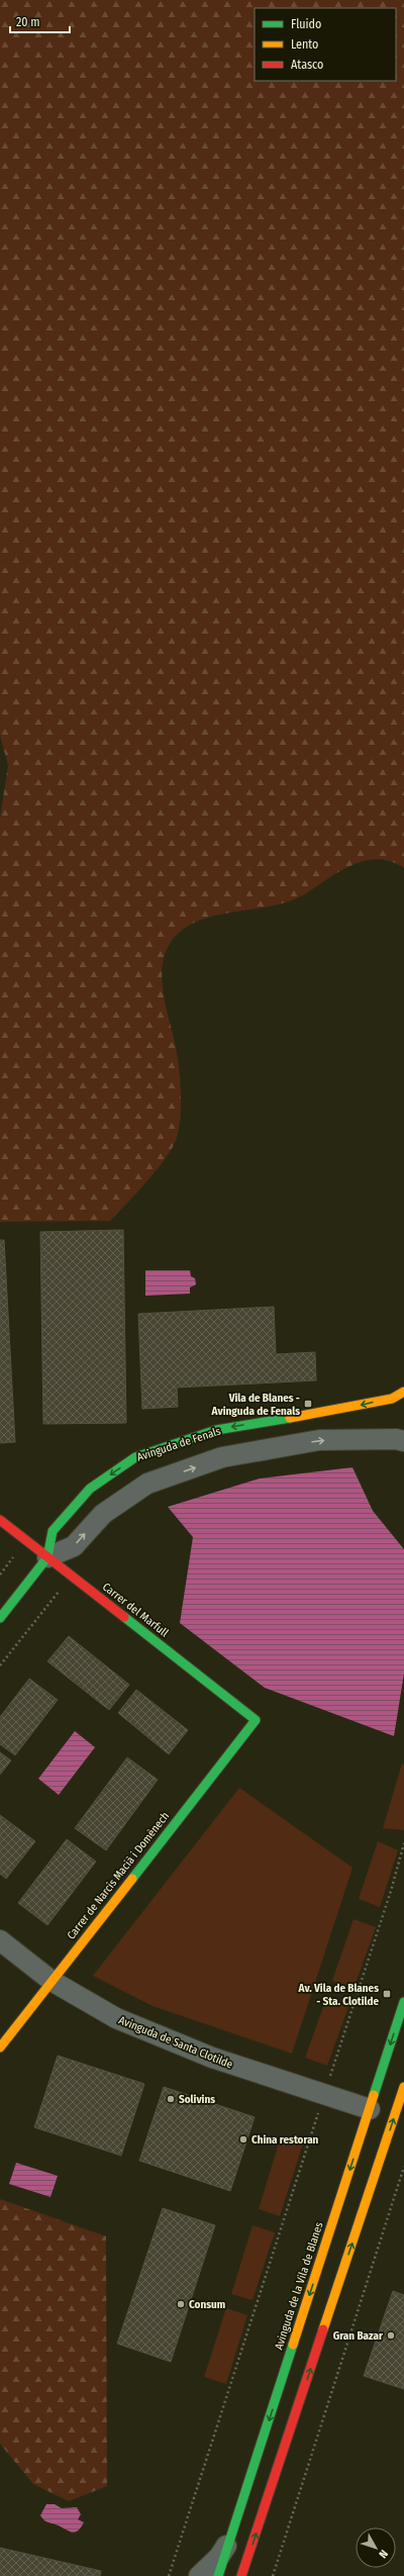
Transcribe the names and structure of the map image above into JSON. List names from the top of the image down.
{
  "streets": {
    "street": [
      "Avinguda de Fenals",
      "Carrer del Marfull",
      "Carrer de Narcís Macià i Domènech",
      "Avinguda de Santa Clotilde",
      "Avinguda de la Vila de Blanes"
    ]
  },
  "crossings": [
    ["Avinguda de Fenals", "Carrer del Marfull"],
    ["Carrer del Marfull", "Carrer de Narcís Macià i Domènech"],
    ["Carrer de Narcís Macià i Domènech", "Avinguda de Santa Clotilde"],
    ["Avinguda de Santa Clotilde", "Avinguda de la Vila de Blanes"]
  ],
  "places": {
    "transit": ["Vila de Blanes - Avinguda de Fenals", "Av. Vila de Blanes - Sta. Clotilde"],
    "other": [
      "Solivins",
      "China restoran",
      "Consum",
      "Gran Bazar"
    ]
  },
  "legend": ["Fluido", "Lento", "Atasco"],
  "scale_bar": "20 m",
  "north": "bottom right"
}
